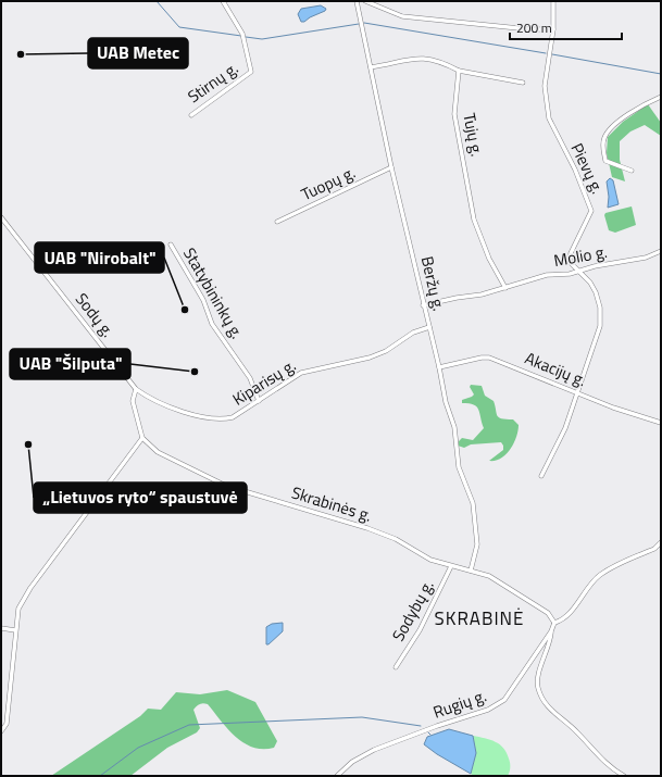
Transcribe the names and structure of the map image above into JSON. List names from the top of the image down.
{
  "streets": {
    "street": [
      "Stirnų g.",
      "Tujų g.",
      "Pievų g.",
      "Tuopų g.",
      "Molio g.",
      "Beržų g.",
      "Statybininkų g.",
      "Sodų g.",
      "Akacijų g.",
      "Kiparisų g.",
      "Skrabinės g.",
      "Sodybų g.",
      "Rugių g."
    ]
  },
  "crossings": [
    ["Tujų g.", "Molio g."],
    ["Pievų g.", "Molio g."],
    ["Pievų g.", "Akacijų g."],
    ["Tuopų g.", "Beržų g."],
    ["Molio g.", "Beržų g."],
    ["Beržų g.", "Akacijų g."],
    ["Beržų g.", "Kiparisų g."],
    ["Beržų g.", "Skrabinės g."],
    ["Statybininkų g.", "Kiparisų g."],
    ["Sodų g.", "Kiparisų g."],
    ["Skrabinės g.", "Sodybų g."],
    ["Skrabinės g.", "Rugių g."]
  ],
  "districts": ["SKRABINĖ"],
  "places": [
    "UAB Metec",
    "UAB \"Nirobalt\"",
    "UAB \"Šilputa\"",
    "„Lietuvos ryto“ spaustuvė"
  ],
  "scale_bar": "200 m"
}
